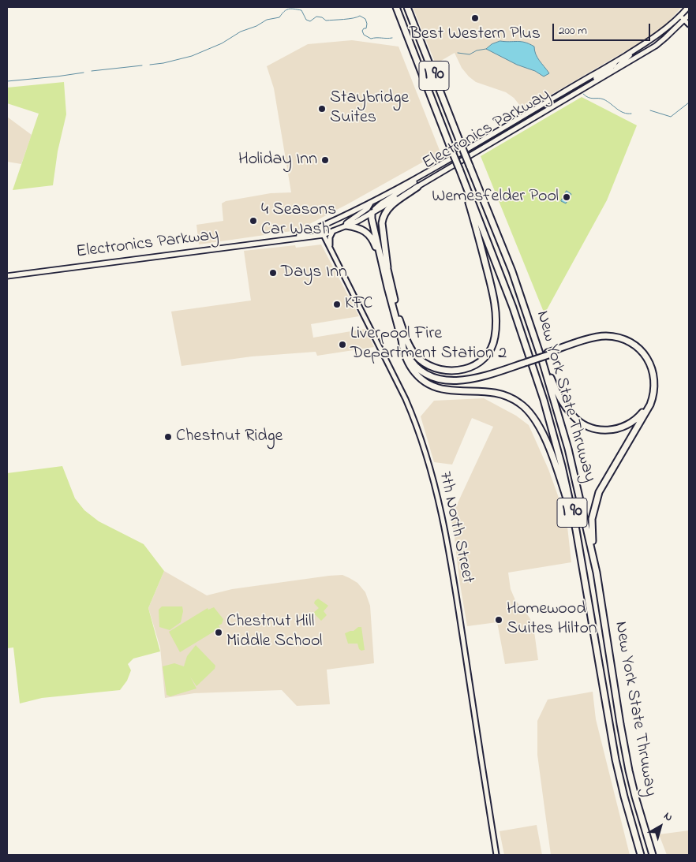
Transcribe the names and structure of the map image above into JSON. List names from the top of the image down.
{
  "streets": {
    "highway": ["I 90", "New York State Thruway"],
    "main road": ["Electronics Parkway"],
    "street": ["7th North Street"]
  },
  "crossings": [
    ["Electronics Parkway", "7th North Street"]
  ],
  "places": [
    "Best Western Plus",
    "Staybridge Suites",
    "Holiday Inn",
    "Wemesfelder Pool",
    "4 Seasons Car Wash",
    "Days Inn",
    "KFC",
    "Liverpool Fire Department Station 2",
    "Chestnut Ridge",
    "Homewood Suites Hilton",
    "Chestnut Hill Middle School"
  ],
  "scale_bar": "200 m",
  "north": "top right"
}
